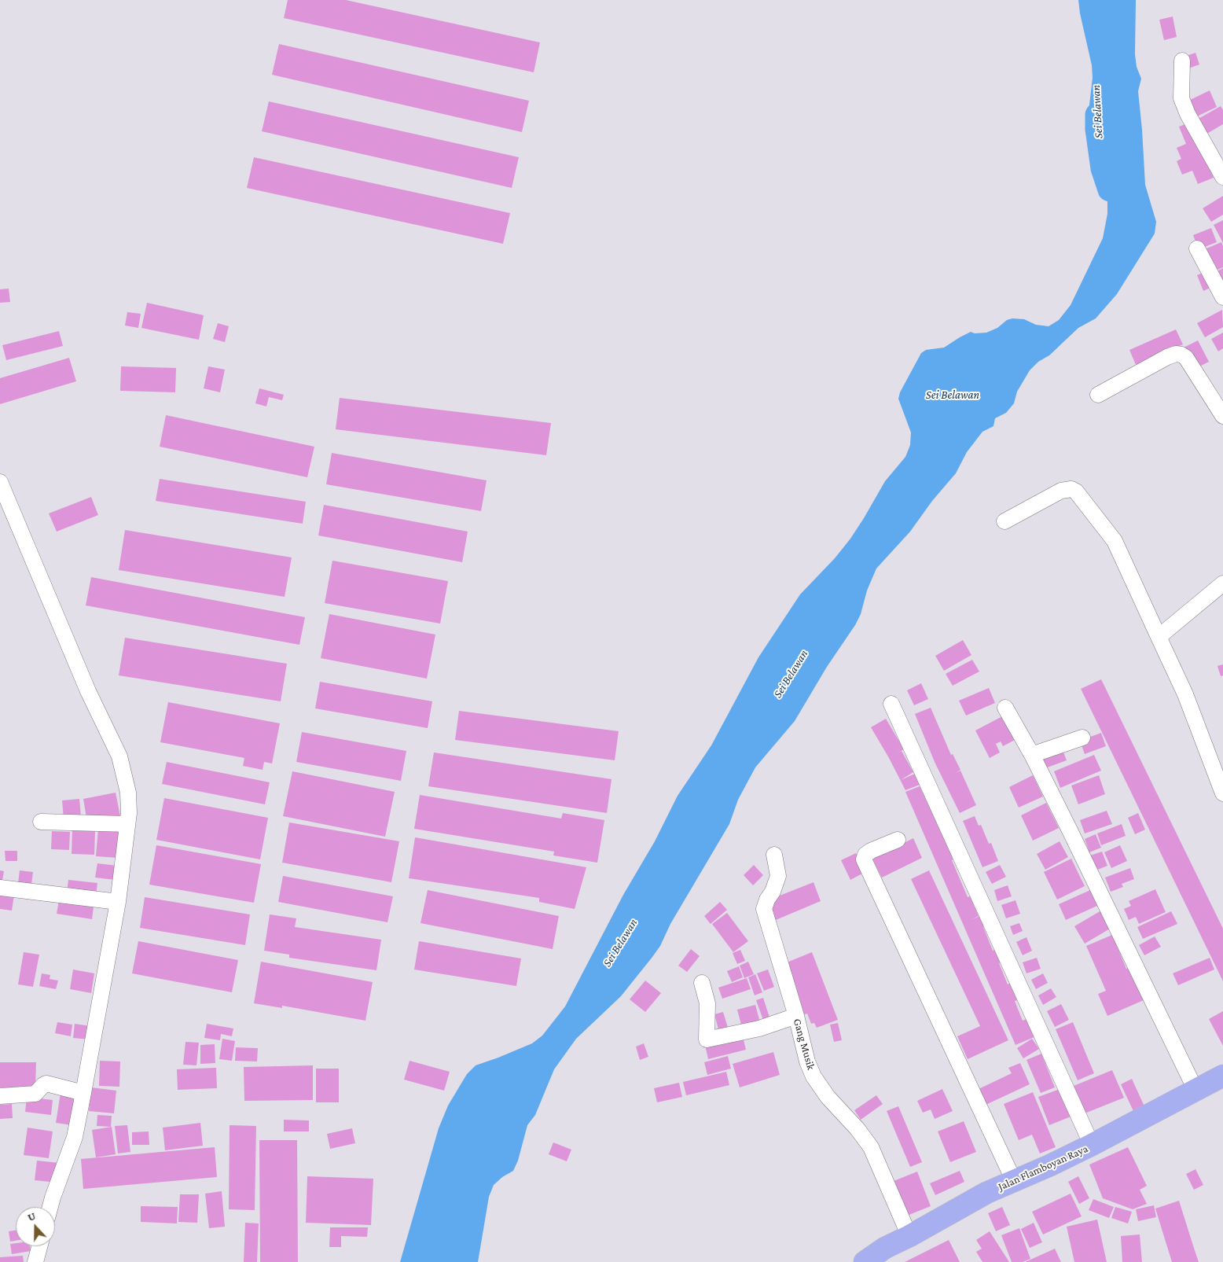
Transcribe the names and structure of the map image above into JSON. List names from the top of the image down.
{
  "streets": {
    "main road": ["Jalan Flamboyan Raya"],
    "street": ["Gang Musik"]
  },
  "crossings": [
    ["Gang Musik", "Jalan Flamboyan Raya"]
  ],
  "water": ["Sei Belawan"],
  "north": "top"
}
